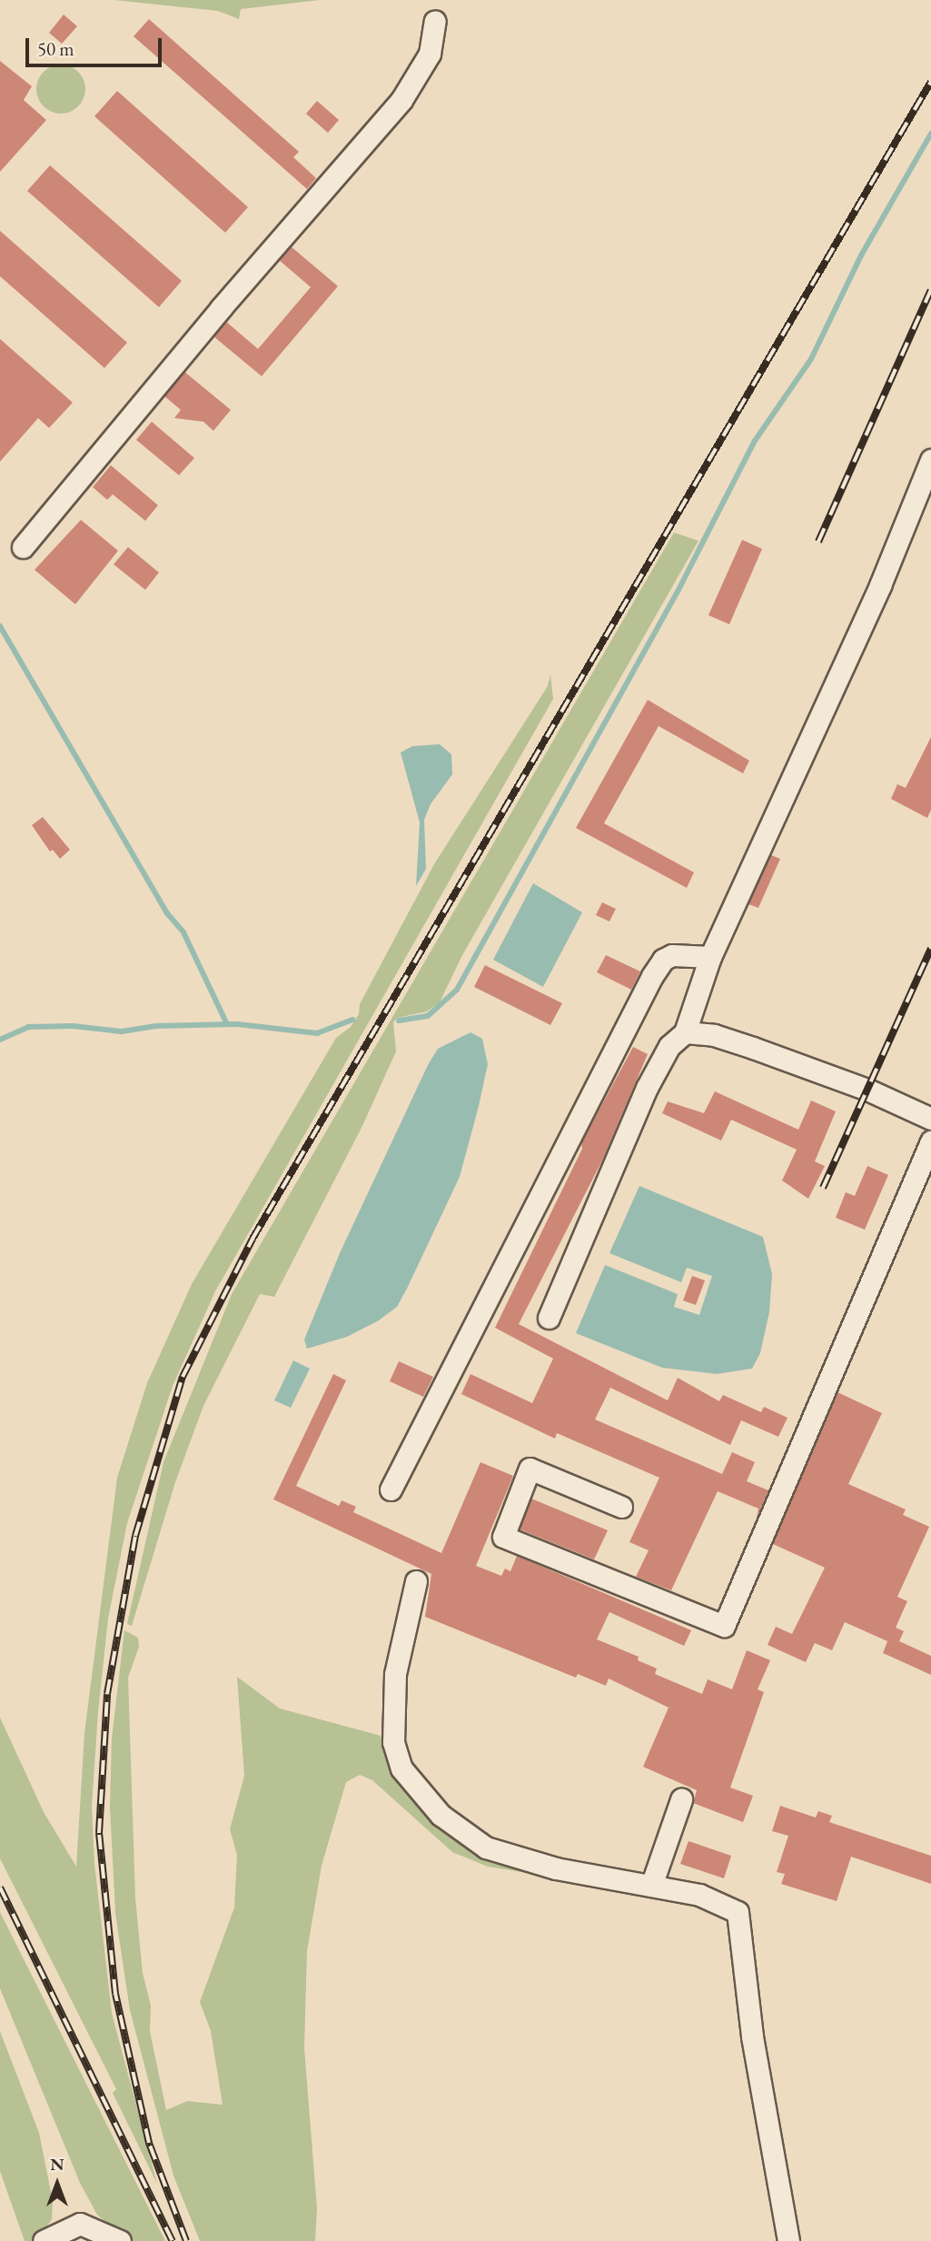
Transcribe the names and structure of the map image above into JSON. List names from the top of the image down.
{
  "scale_bar": "50 m",
  "north": "top"
}
